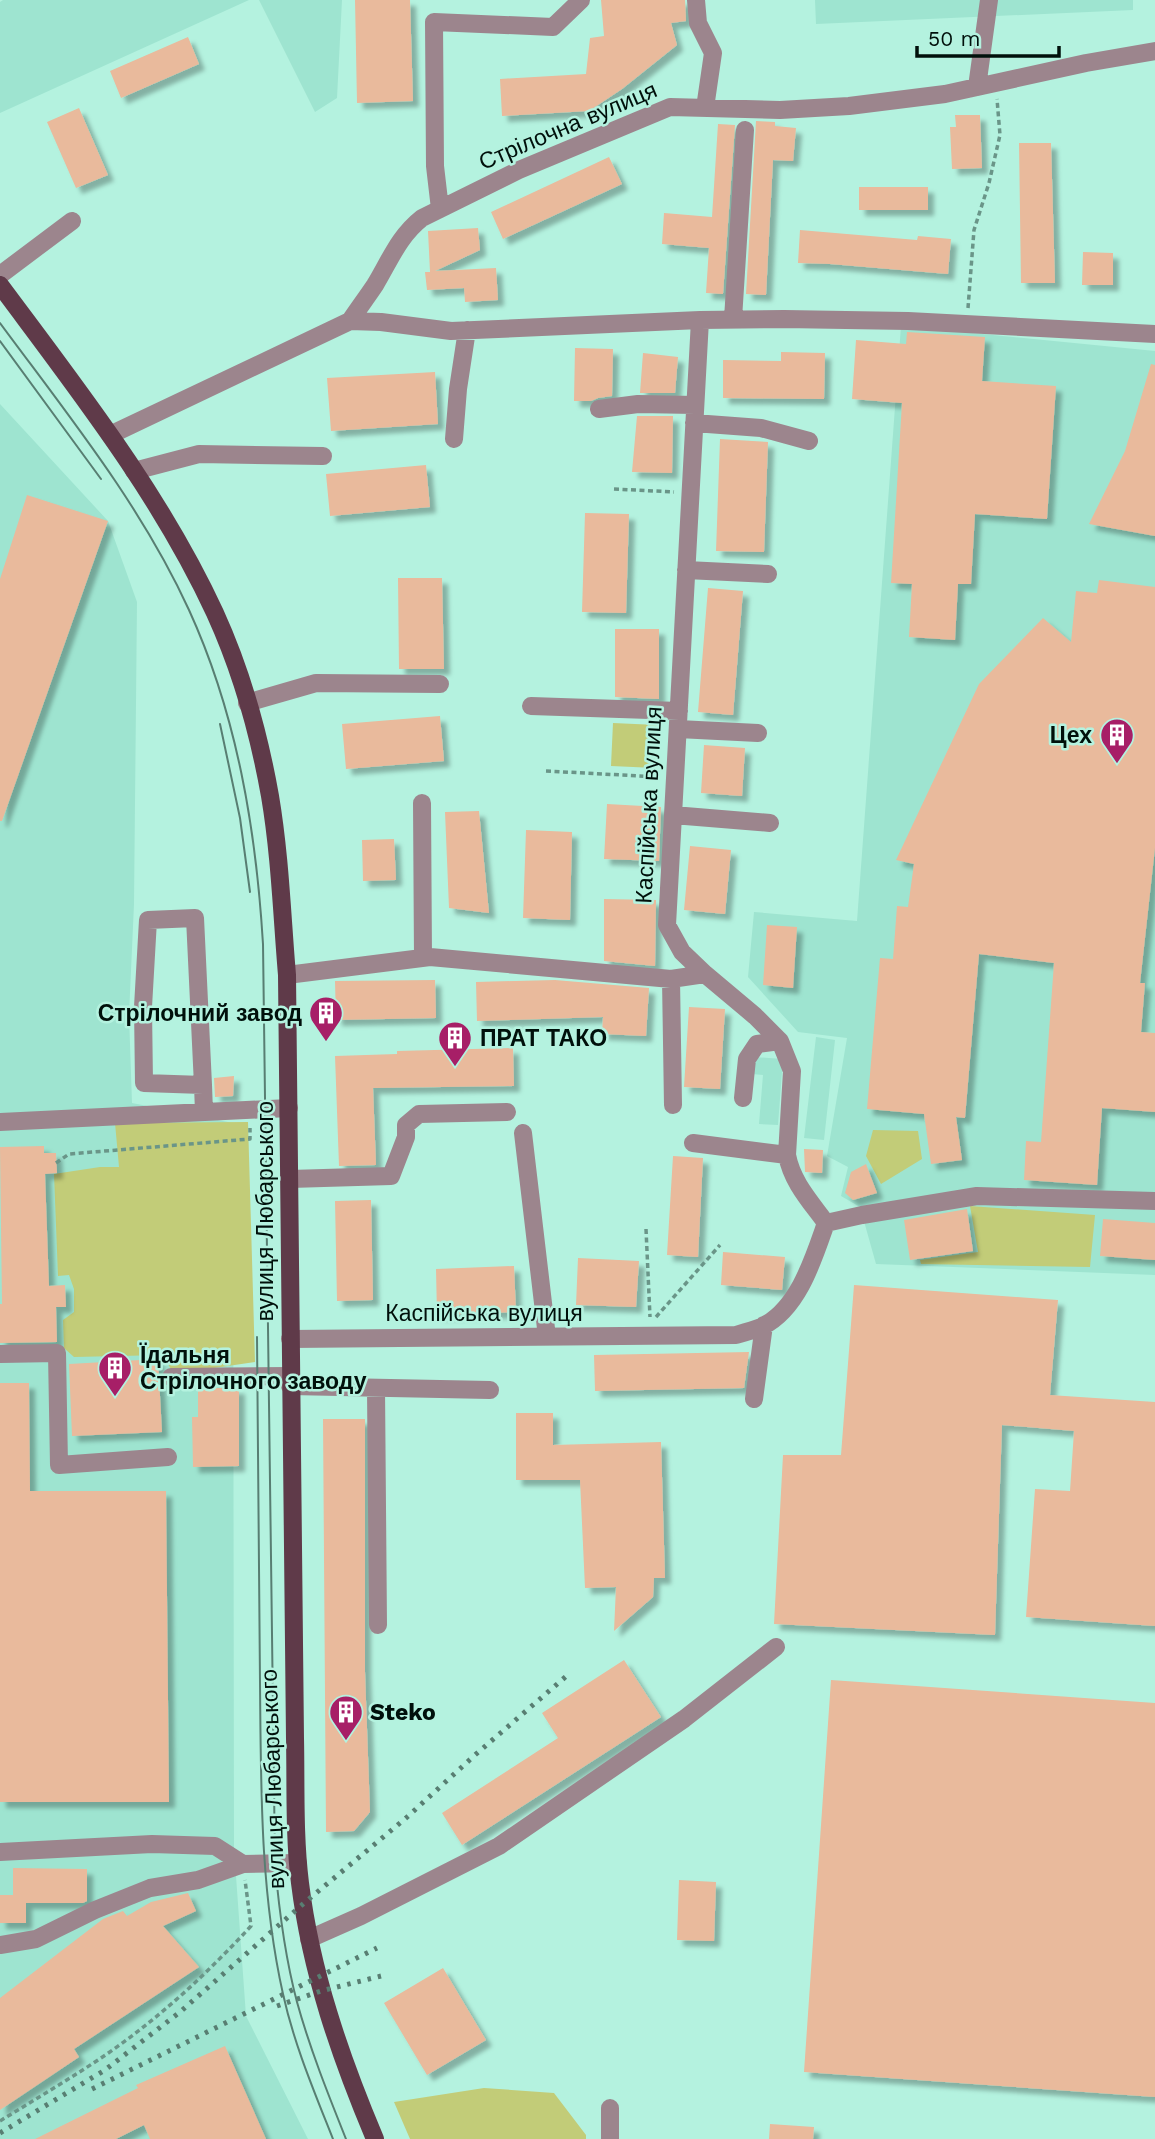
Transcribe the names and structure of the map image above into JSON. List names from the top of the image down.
{
  "streets": {
    "main road": ["вулиця Любарського"],
    "street": ["Стрілочна вулиця", "Каспійська вулиця"]
  },
  "crossings": [
    ["Каспійська вулиця", "вулиця Любарського"]
  ],
  "places": {
    "building": [
      "Цех",
      "Стрілочний завод",
      "ПРАТ ТАКО",
      "Їдальня Стрілочного заводу",
      "Steko"
    ]
  },
  "scale_bar": "50 m"
}
